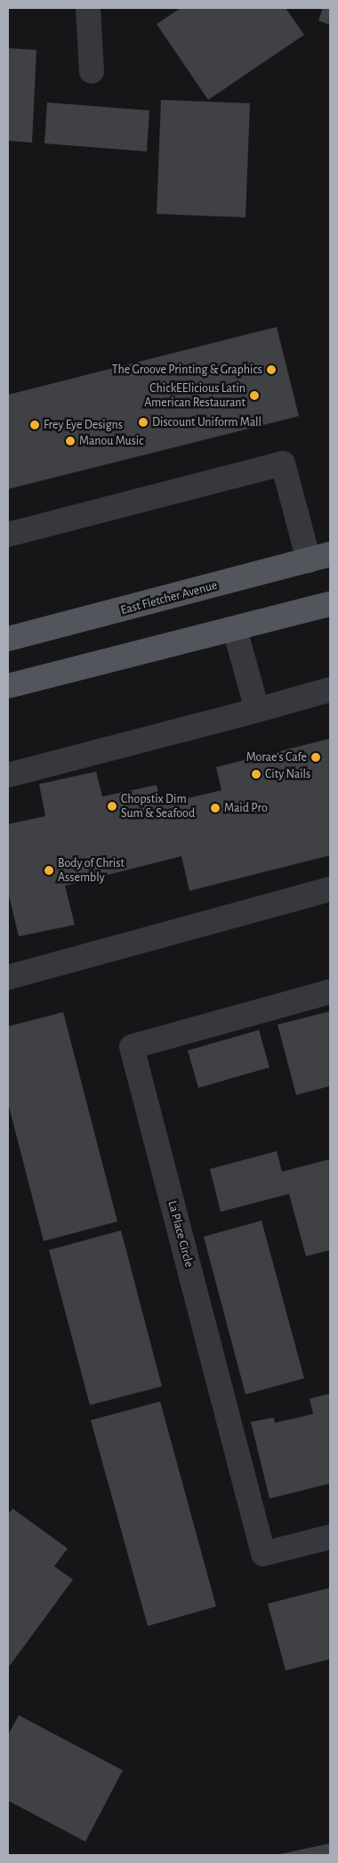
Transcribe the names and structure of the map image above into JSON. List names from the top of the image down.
{
  "streets": {
    "main road": ["East Fletcher Avenue"],
    "street": ["La Place Circle"]
  },
  "places": [
    "The Groove Printing & Graphics",
    "ChickEElicious Latin American Restaurant",
    "Discount Uniform Mall",
    "Frey Eye Designs",
    "Manou Music",
    "Morae's Cafe",
    "City Nails",
    "Chopstix Dim Sum & Seafood",
    "Maid Pro",
    "Body of Christ Assembly"
  ]
}
